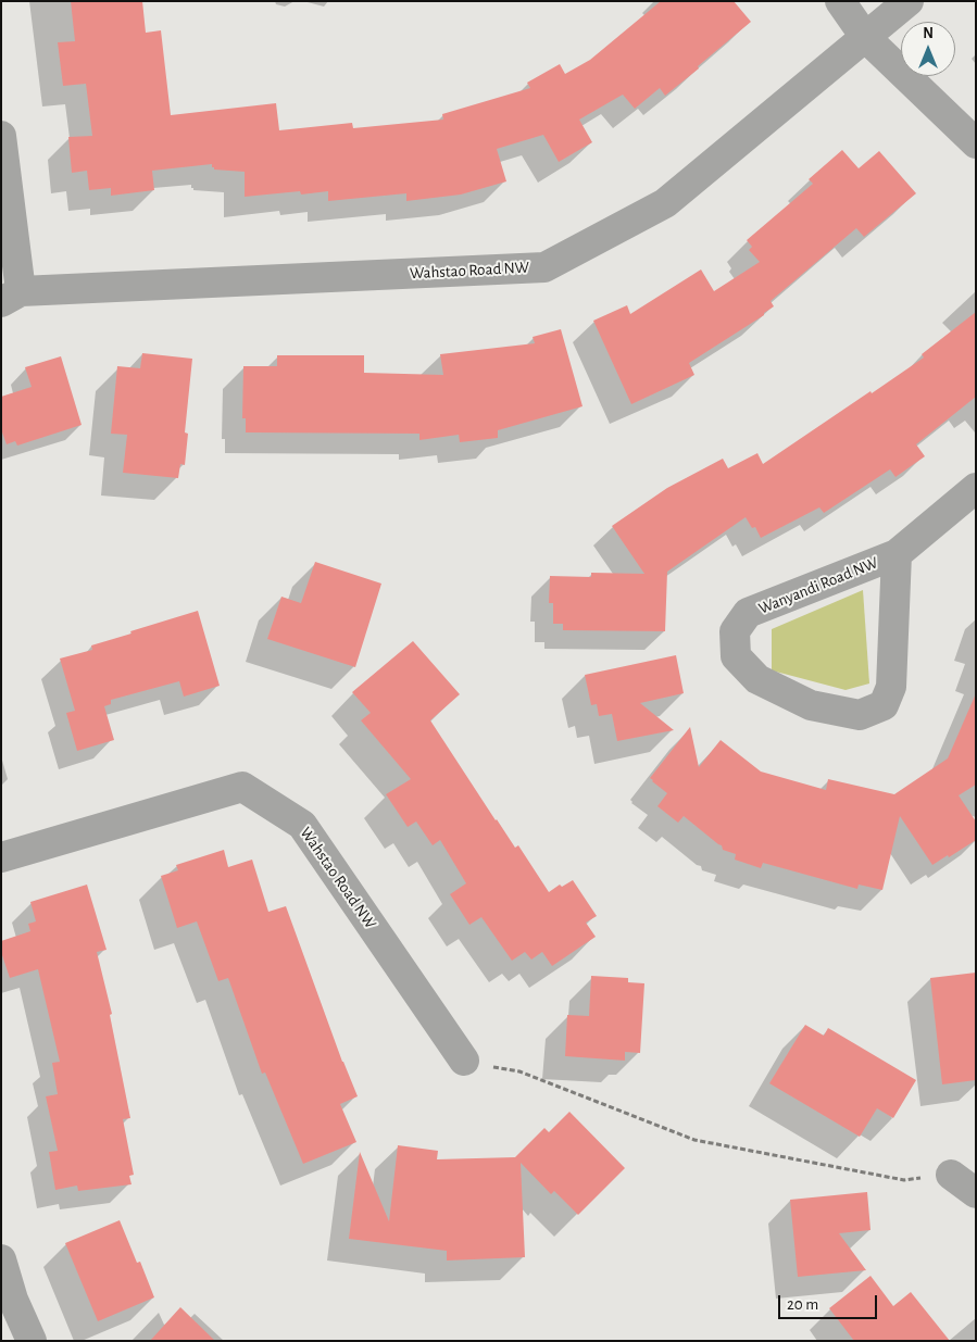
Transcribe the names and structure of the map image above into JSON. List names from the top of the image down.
{
  "streets": {
    "street": ["Wahstao Road NW", "Wanyandi Road NW"]
  },
  "scale_bar": "20 m",
  "north": "top"
}
